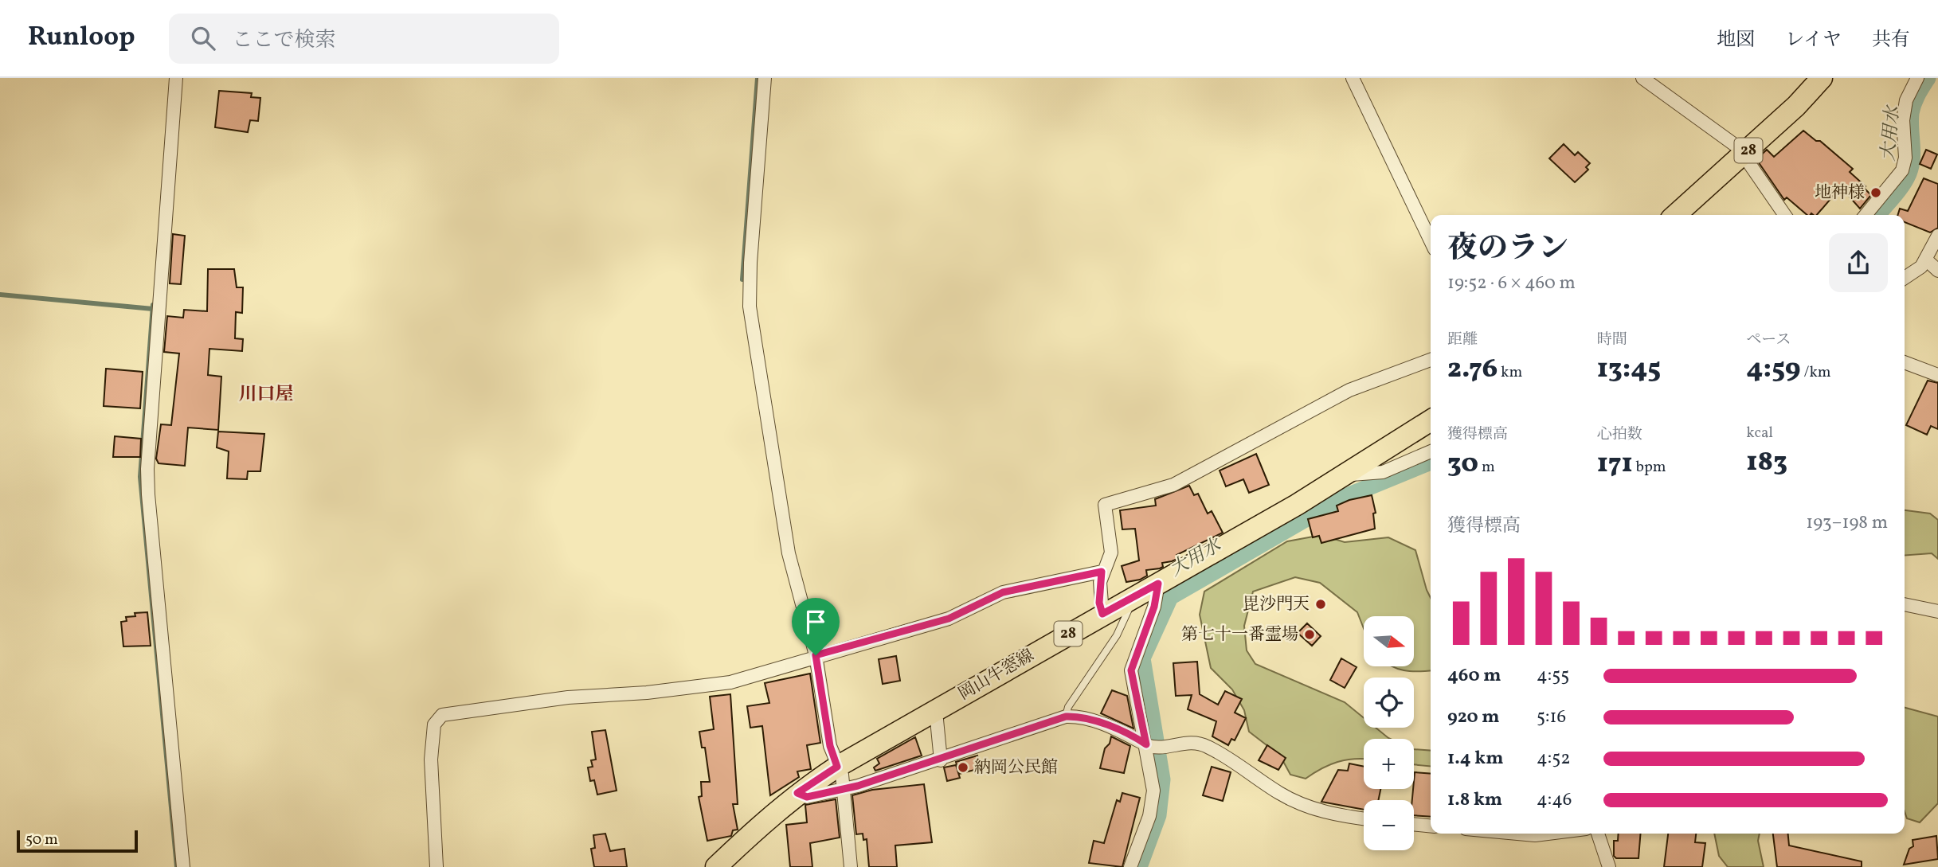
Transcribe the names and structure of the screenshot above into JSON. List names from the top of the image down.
{
  "streets": {
    "main road": ["28", "岡山牛窓線"]
  },
  "districts": ["川口屋"],
  "water": ["大用水"],
  "places": [
    "地神様",
    "毘沙門天",
    "第七十一番霊場",
    "納岡公民館"
  ],
  "scale_bar": "50 m",
  "north": "right",
  "page": {
    "header": "Runloop",
    "search": "ここで検索",
    "nav": ["地図", "レイヤ", "共有"],
    "heading": ["夜のラン", "19:52 · 6 × 460 m"],
    "stats": [
      ["距離", "2.76 km"],
      ["時間", "13:45"],
      ["ペース", "4:59 /km"],
      ["獲得標高", "30 m"],
      ["心拍数", "171 bpm"],
      ["kcal", "183"]
    ],
    "chart": ["獲得標高", "193–198 m"],
    "map_buttons": ["+", "−"],
    "list": [
      {
        "name": "460 m",
        "note": "4:55"
      },
      {
        "name": "920 m",
        "note": "5:16"
      },
      {
        "name": "1.4 km",
        "note": "4:52"
      },
      {
        "name": "1.8 km",
        "note": "4:46"
      }
    ],
    "scale": "50 m"
  }
}
